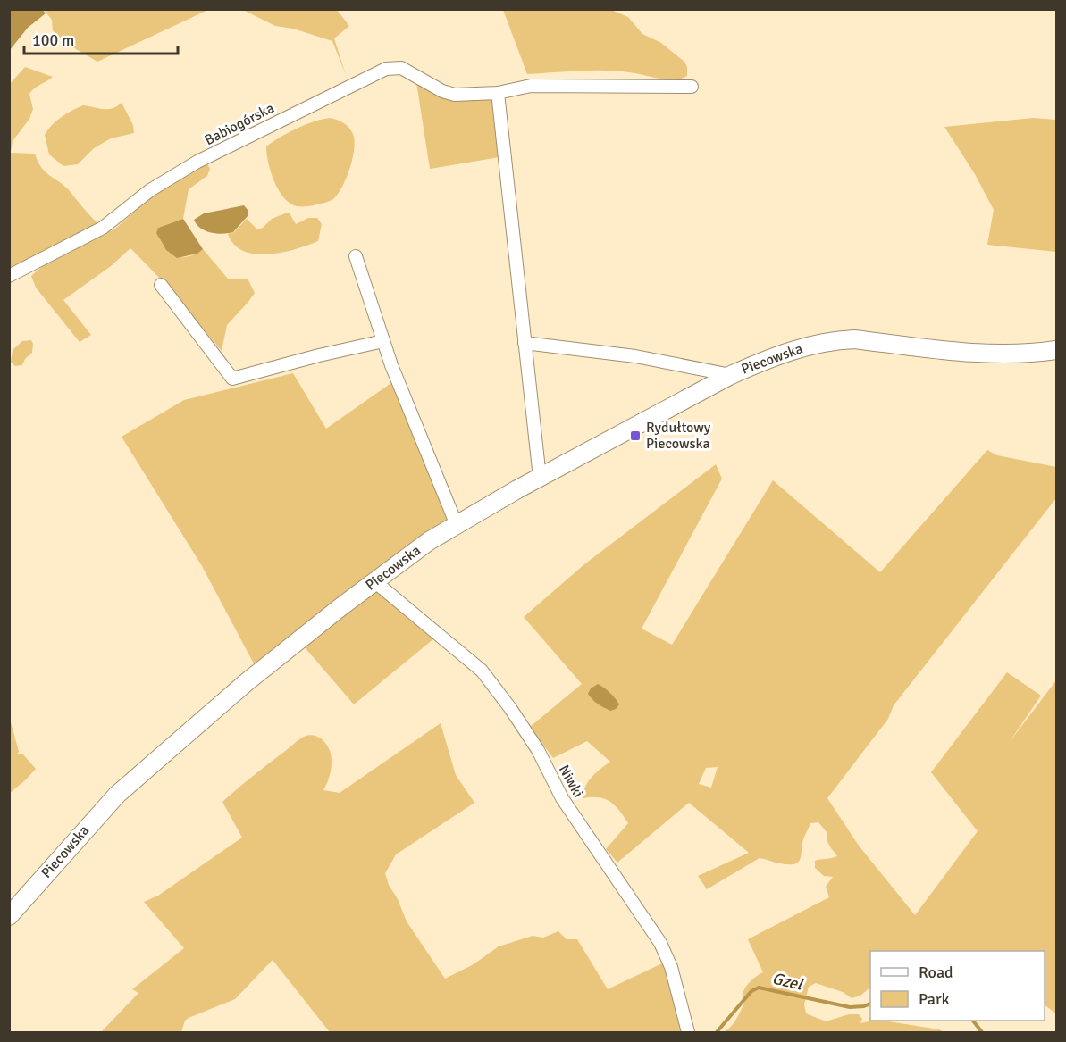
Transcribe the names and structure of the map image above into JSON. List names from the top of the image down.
{
  "streets": {
    "street": ["Babiogórska", "Piecowska", "Niwki"]
  },
  "crossings": [
    ["Piecowska", "Niwki"]
  ],
  "water": ["Gzel"],
  "places": {
    "transit": ["Rydułtowy Piecowska"]
  },
  "legend": ["Road", "Park"],
  "scale_bar": "100 m"
}
